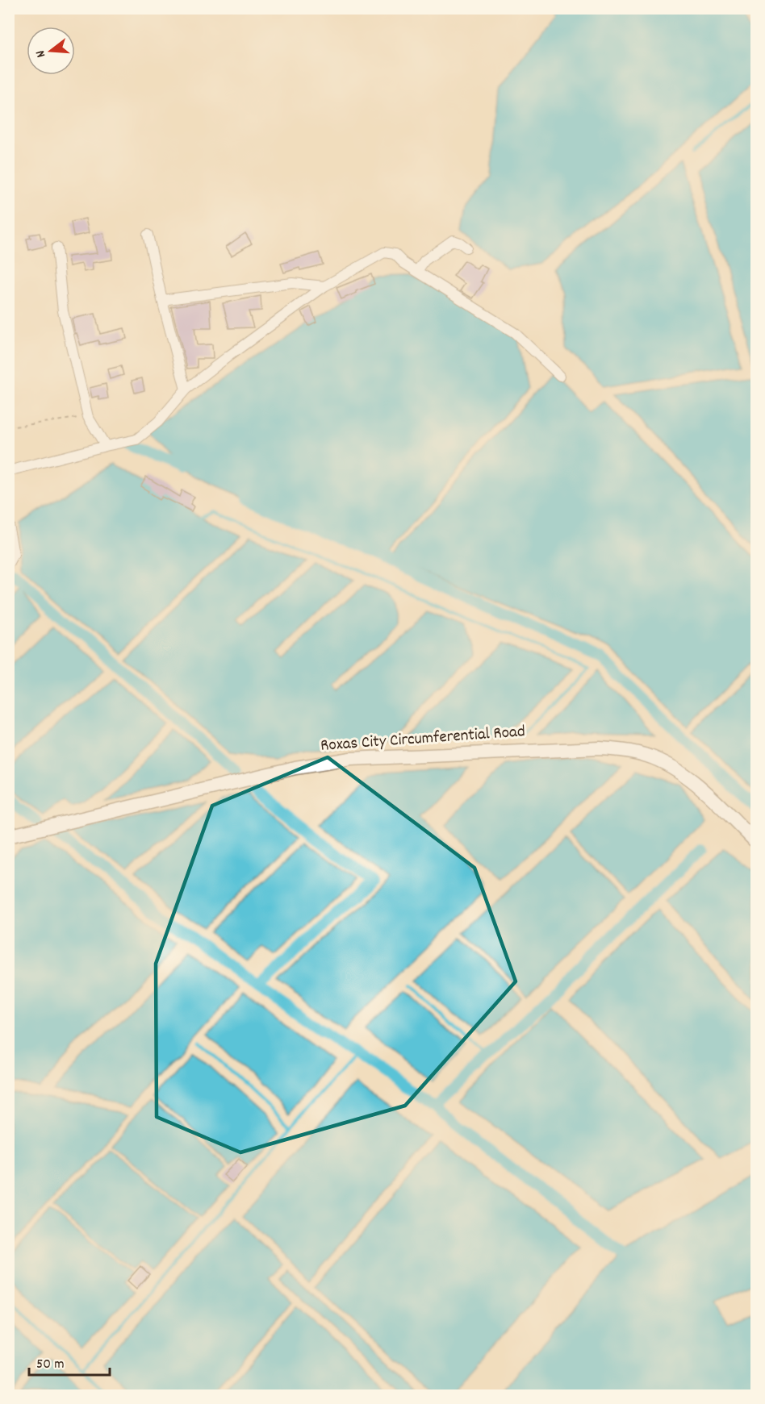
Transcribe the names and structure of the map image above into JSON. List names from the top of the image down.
{
  "streets": {
    "main road": ["Roxas City Circumferential Road"]
  },
  "scale_bar": "50 m",
  "north": "left"
}
